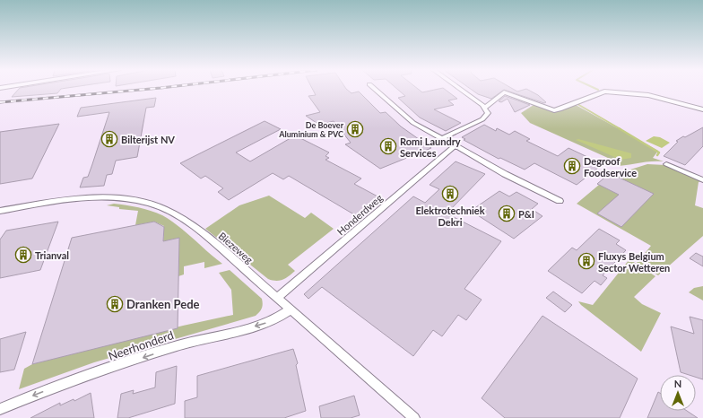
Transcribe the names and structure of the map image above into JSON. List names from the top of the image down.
{
  "streets": {
    "street": ["Honderdweg", "Biezeweg", "Neerhonderd"]
  },
  "crossings": [
    ["Honderdweg", "Biezeweg"],
    ["Biezeweg", "Neerhonderd"]
  ],
  "one_way": ["Neerhonderd"],
  "places": {
    "building": [
      "De Boever Aluminium & PVC",
      "Bilterijst NV",
      "Romi Laundry Services",
      "Degroof Foodservice",
      "Elektrotechniek Dekri",
      "P&I",
      "Trianval",
      "Fluxys Belgium Sector Wetteren",
      "Dranken Pede"
    ]
  },
  "north": "top"
}
